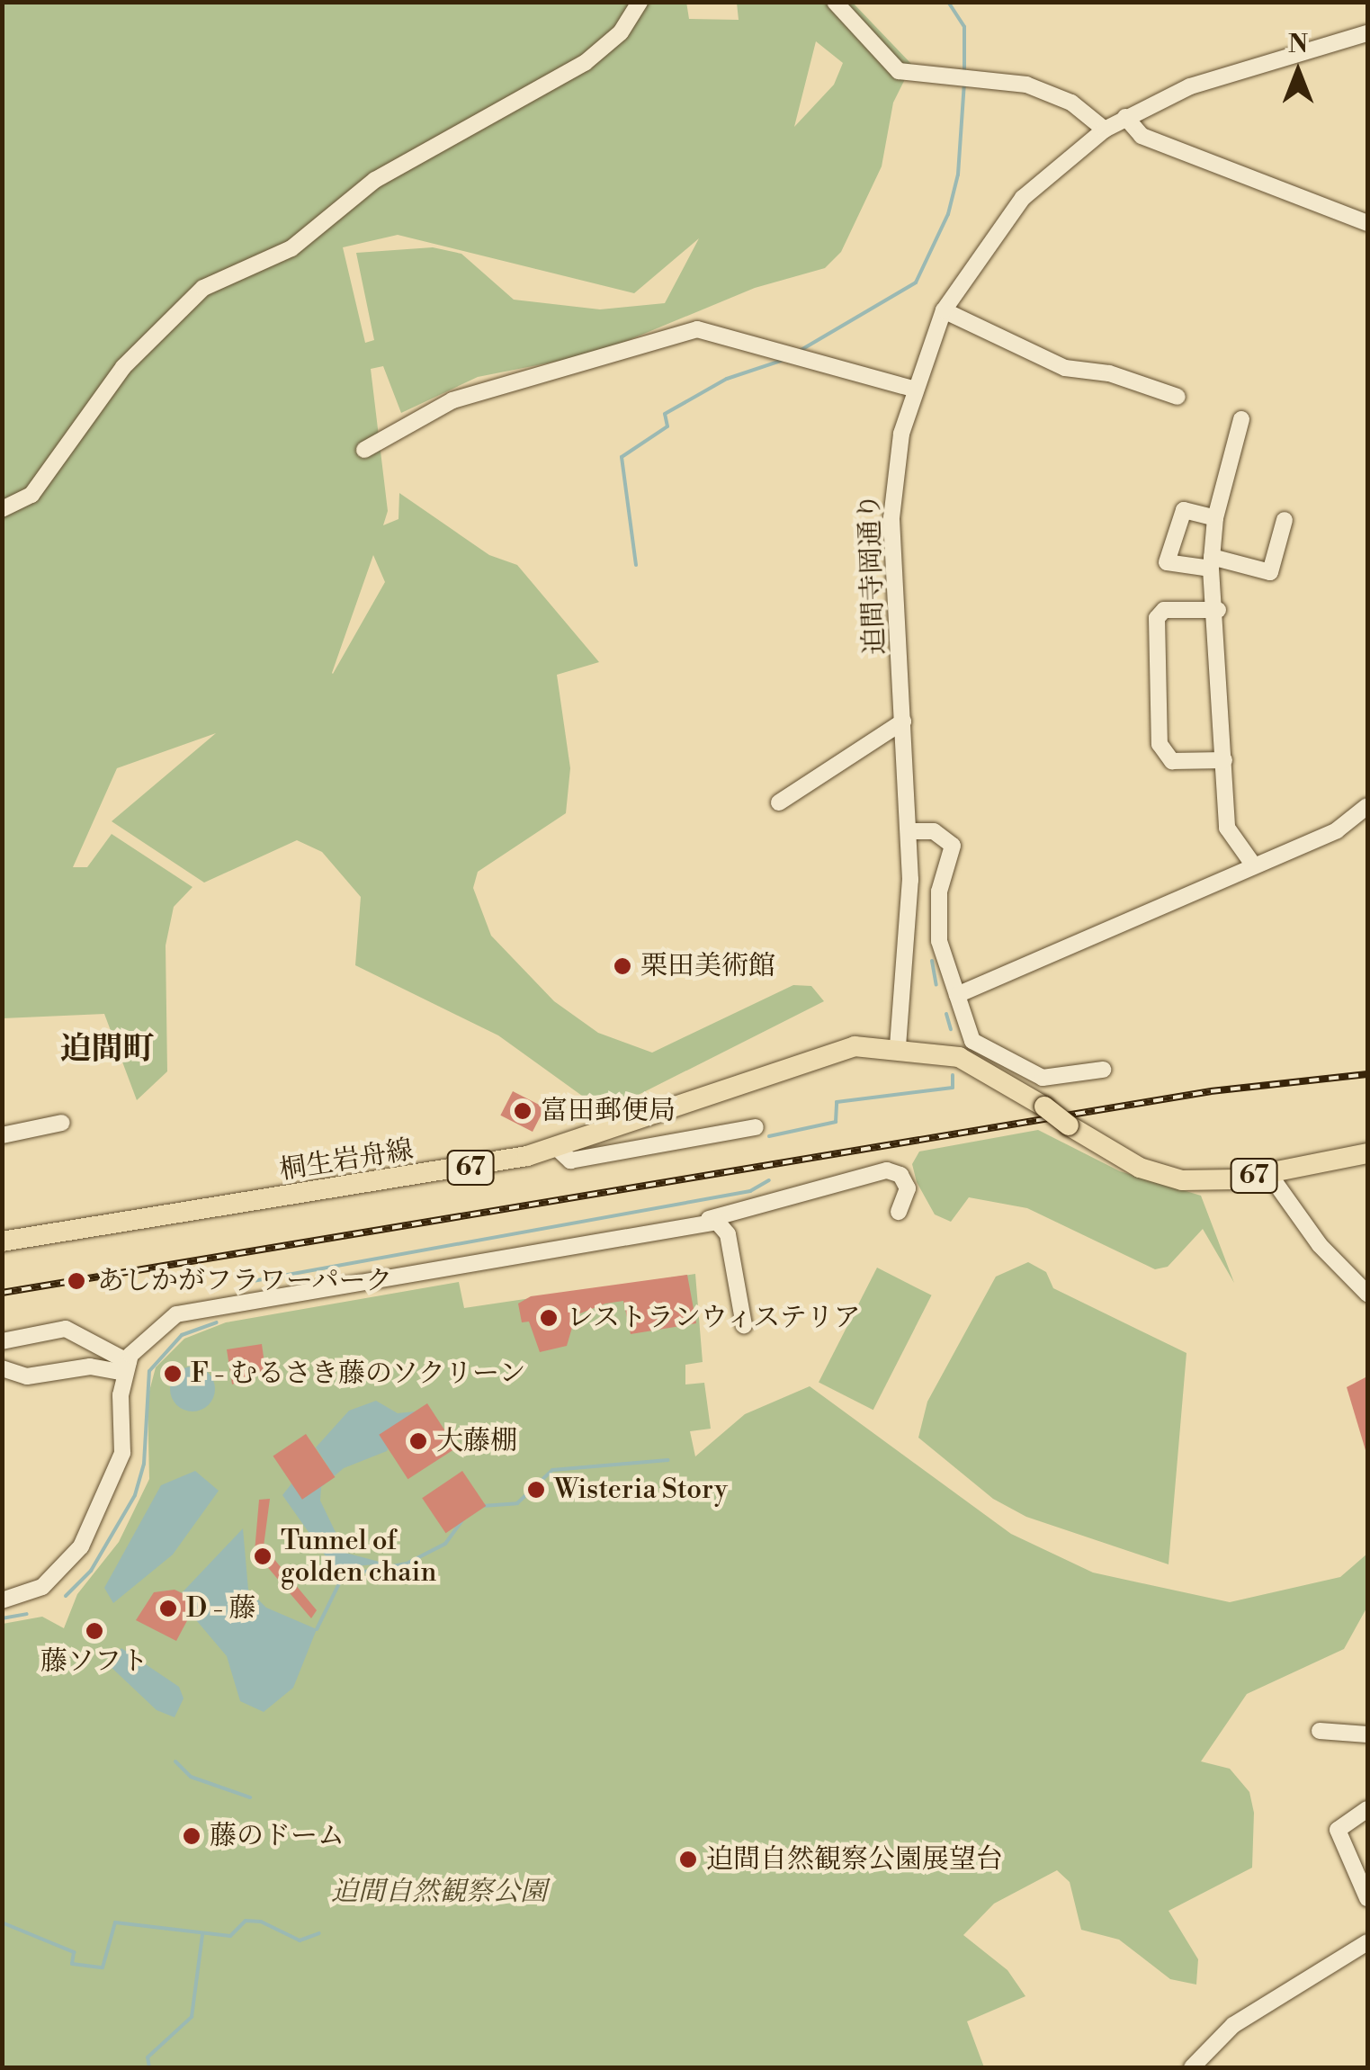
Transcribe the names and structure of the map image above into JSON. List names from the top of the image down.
{
  "streets": {
    "main road": ["桐生岩舟線", "67"],
    "street": ["迫間寺岡通り"]
  },
  "crossings": [
    ["迫間寺岡通り", "桐生岩舟線"],
    ["桐生岩舟線", "67"]
  ],
  "districts": ["迫間町"],
  "parks": ["迫間自然観察公園"],
  "places": [
    "栗田美術館",
    "富田郵便局",
    "あしかがフラワーパーク",
    "レストランウィステリア",
    "F - むるさき藤のソクリーン",
    "大藤棚",
    "Wisteria Story",
    "Tunnel of golden chain",
    "D - 藤",
    "藤ソフト",
    "藤のドーム",
    "迫間自然観察公園展望台"
  ],
  "north": "top"
}
